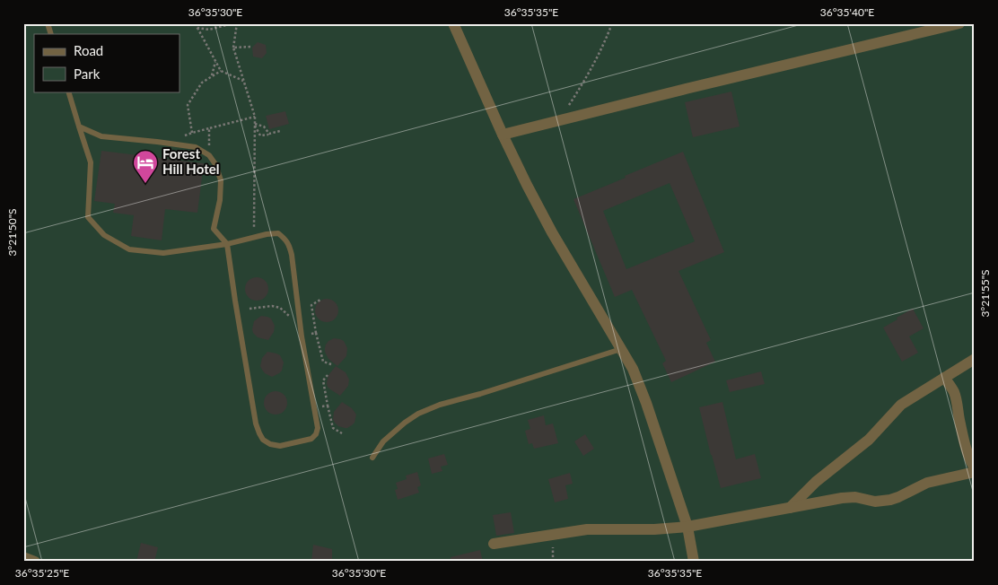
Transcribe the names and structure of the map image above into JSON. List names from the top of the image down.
{
  "places": {
    "hotel": ["Forest Hill Hotel"]
  },
  "legend": ["Road", "Park"],
  "coordinates": [
    "36°35'30\"E",
    "36°35'35\"E",
    "36°35'40\"E",
    "3°21'50\"S",
    "3°21'55\"S",
    "36°35'25\"E"
  ]
}
